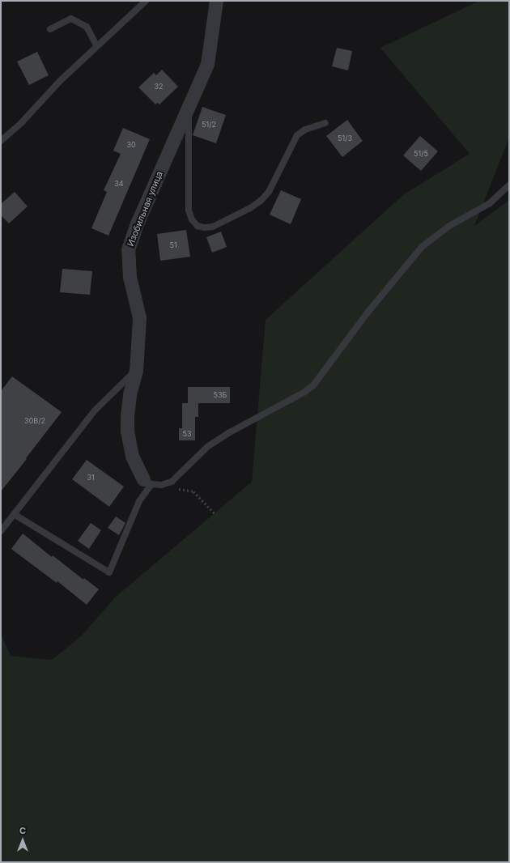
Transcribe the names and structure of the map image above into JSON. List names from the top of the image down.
{
  "streets": {
    "street": ["Изобильная улица"]
  },
  "house_numbers": [
    "32",
    "51/2",
    "51/3",
    "30",
    "51/5",
    "34",
    "51",
    "53Б",
    "30В/2",
    "53",
    "31"
  ],
  "north": "top"
}
